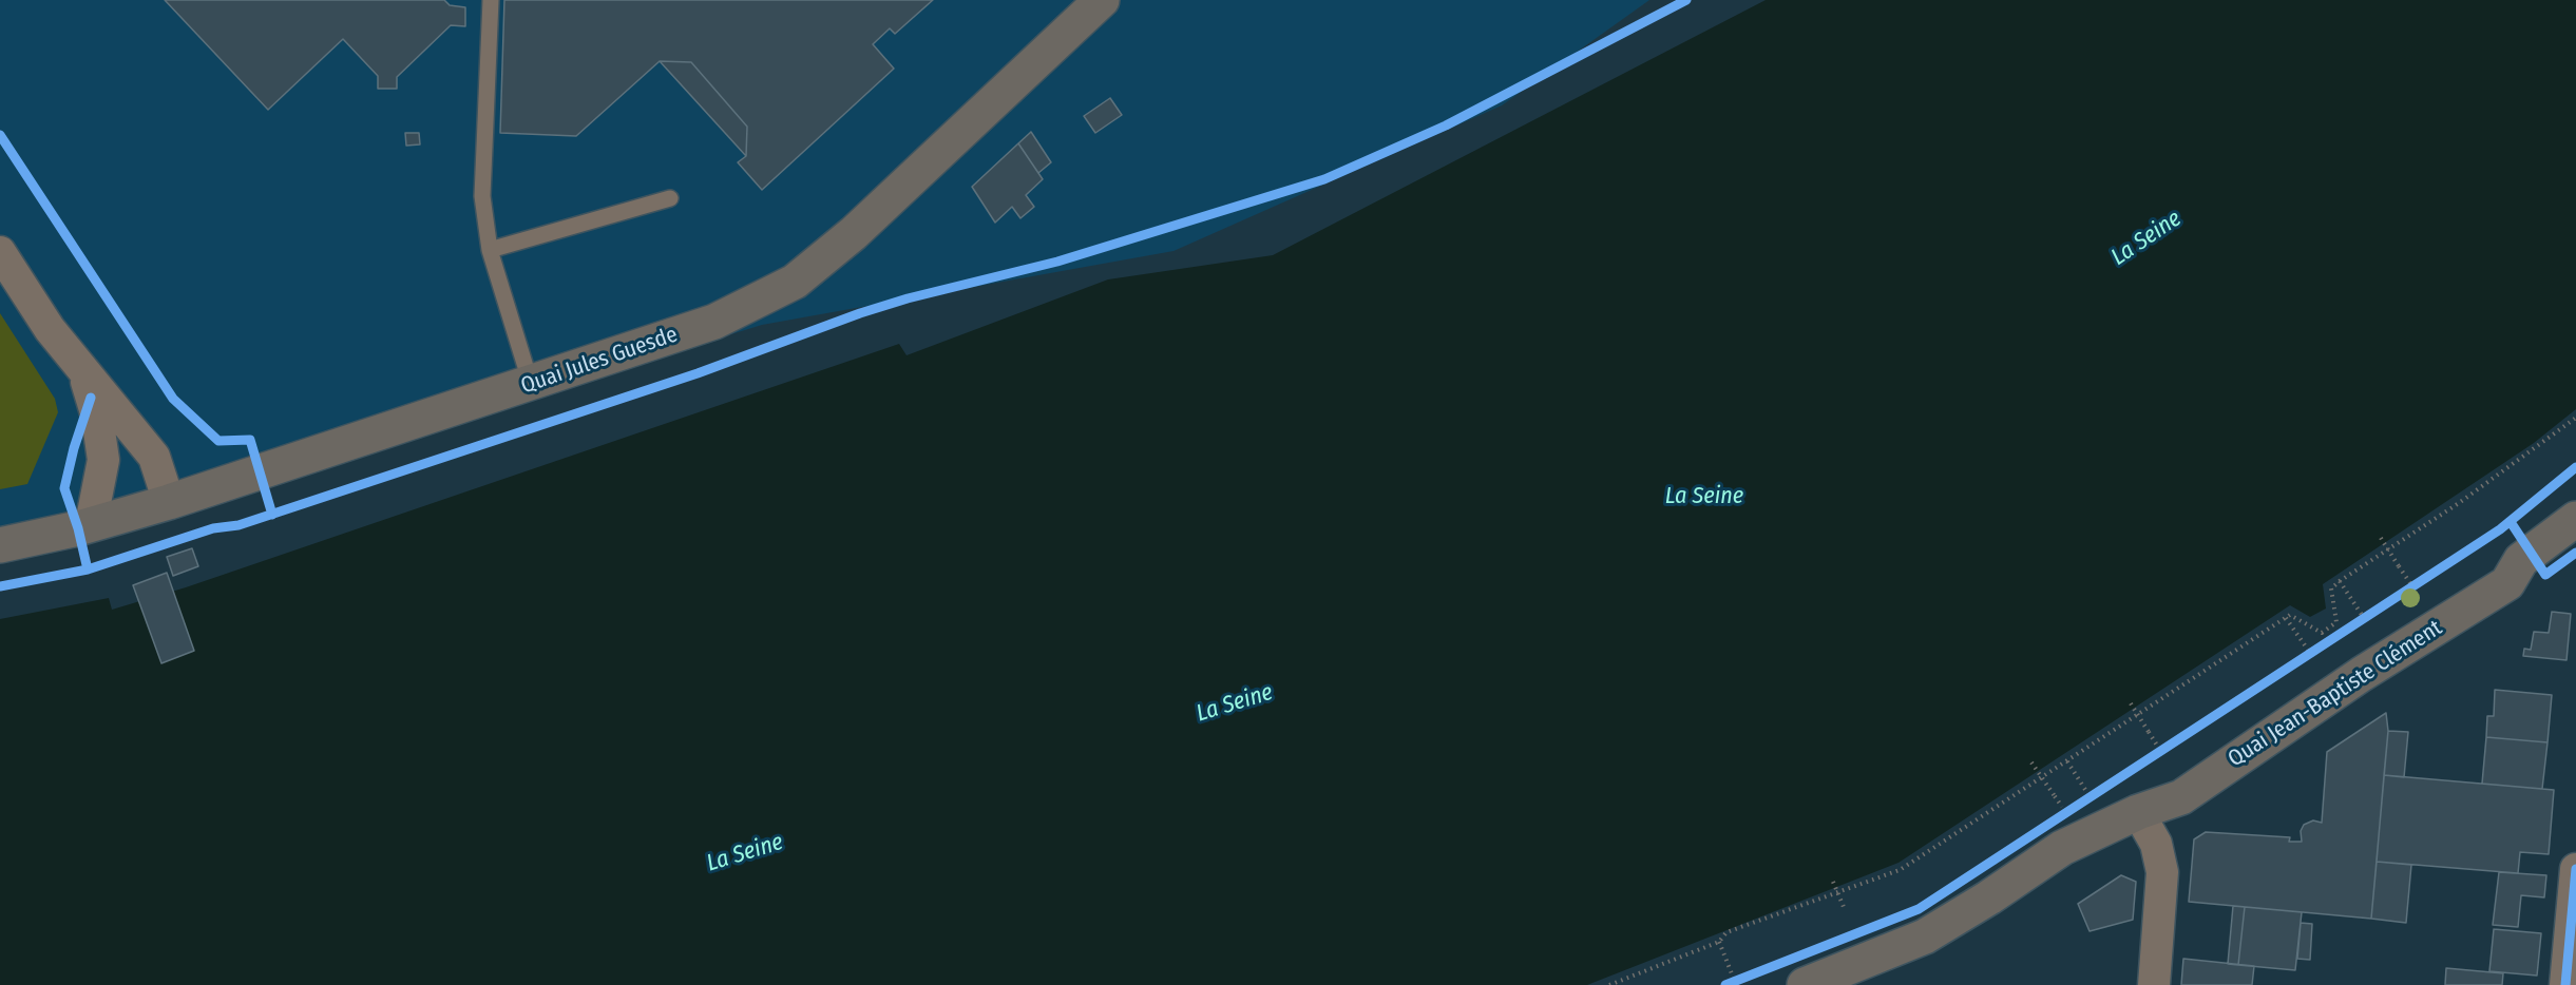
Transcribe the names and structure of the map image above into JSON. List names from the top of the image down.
{
  "streets": {
    "main road": ["Quai Jules Guesde", "Quai Jean-Baptiste Clément"]
  },
  "water": ["La Seine"]
}
